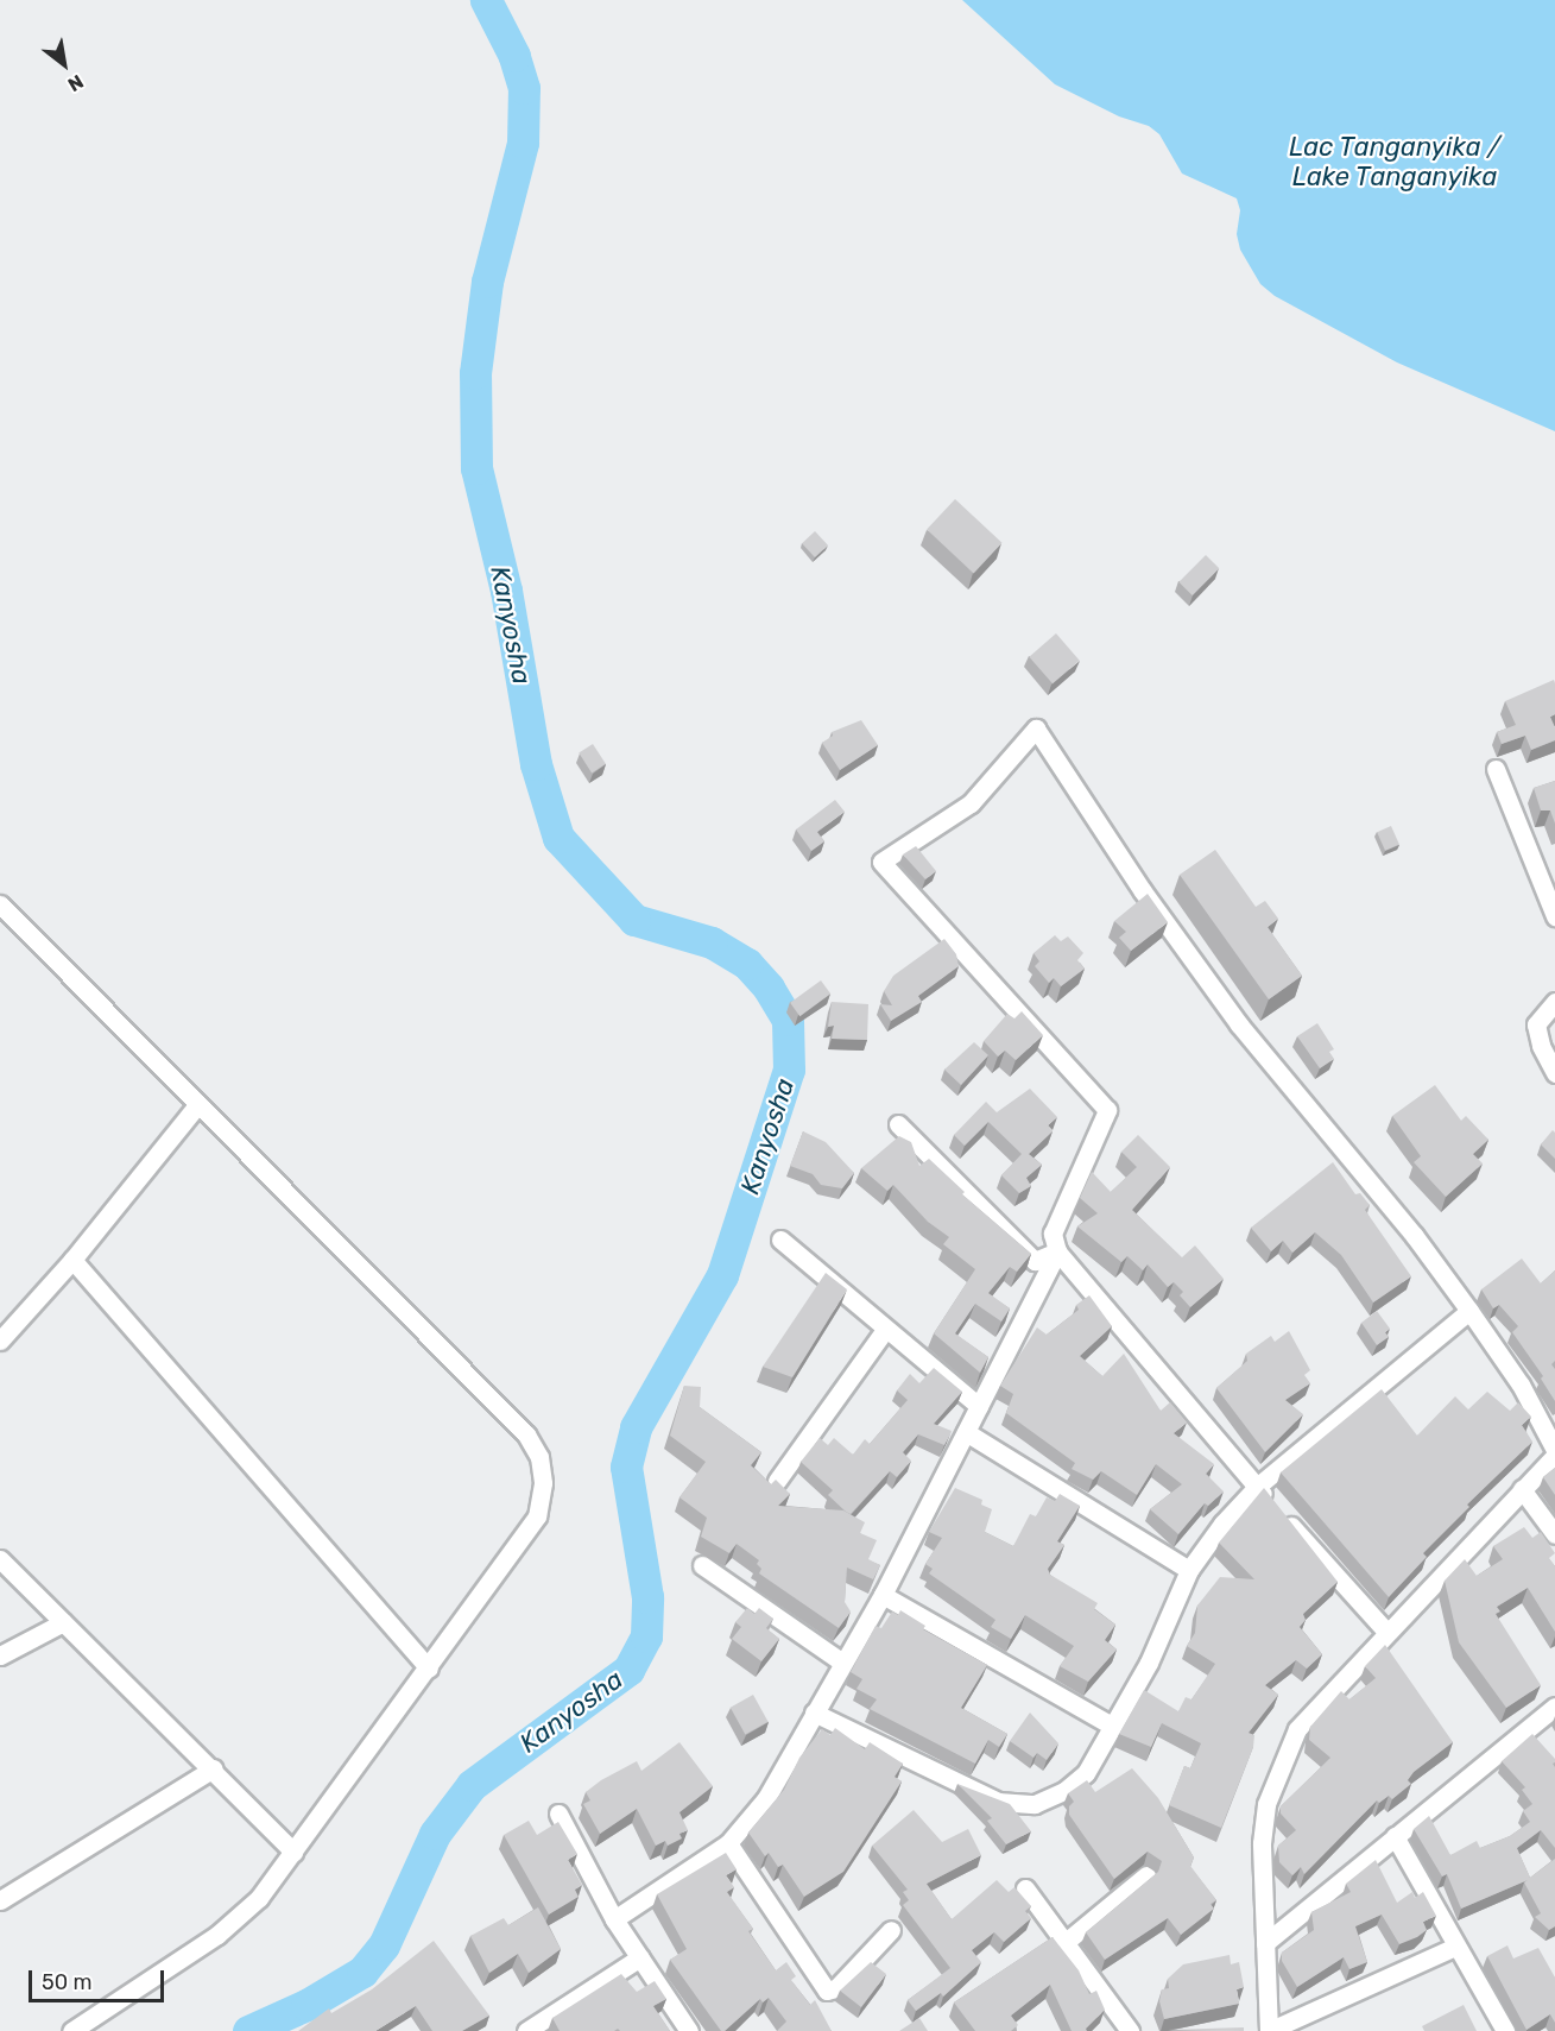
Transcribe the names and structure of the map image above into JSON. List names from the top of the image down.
{
  "water": ["Lac Tanganyika / Lake Tanganyika", "Kanyosha"],
  "scale_bar": "50 m",
  "north": "bottom right"
}
